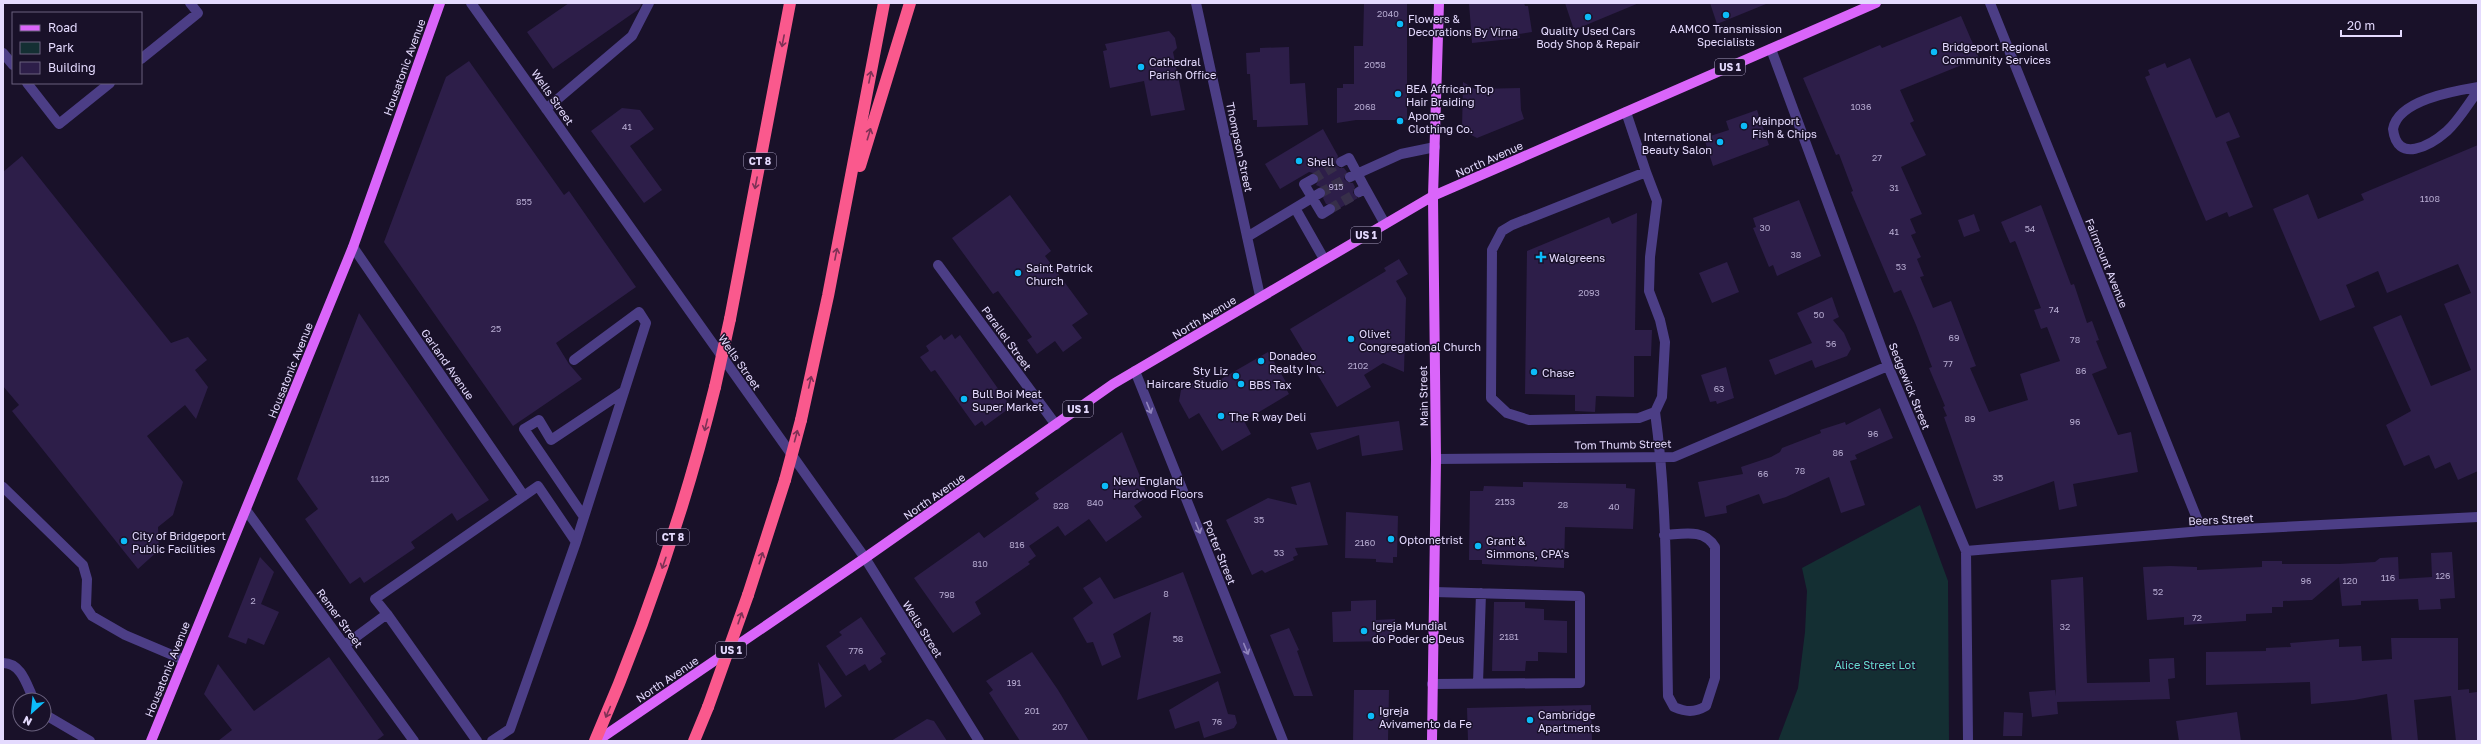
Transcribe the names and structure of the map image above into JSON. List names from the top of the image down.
{
  "streets": {
    "highway": ["CT 8"],
    "main road": [
      "Housatonic Avenue",
      "US 1",
      "North Avenue",
      "Main Street"
    ],
    "street": [
      "Wells Street",
      "Thompson Street",
      "Fairmount Avenue",
      "Parallel Street",
      "Garland Avenue",
      "Sedgewick Street",
      "Tom Thumb Street",
      "Beers Street",
      "Porter Street",
      "Remer Street"
    ]
  },
  "crossings": [
    ["Housatonic Avenue", "Garland Avenue"],
    ["Housatonic Avenue", "Remer Street"],
    ["Wells Street", "North Avenue"],
    ["Thompson Street", "North Avenue"],
    ["North Avenue", "CT 8"],
    ["North Avenue", "Parallel Street"],
    ["North Avenue", "Sedgewick Street"],
    ["North Avenue", "Main Street"],
    ["North Avenue", "Porter Street"],
    ["Fairmount Avenue", "Beers Street"],
    ["Sedgewick Street", "Tom Thumb Street"],
    ["Sedgewick Street", "Beers Street"],
    ["Main Street", "Tom Thumb Street"]
  ],
  "one_way": ["Porter Street"],
  "parks": ["Alice Street Lot"],
  "places": {
    "other": [
      "AAMCO Transmission Specialists",
      "Quality Used Cars Body Shop & Repair",
      "Flowers & Decorations By Virna",
      "Bridgeport Regional Community Services",
      "Cathedral Parish Office",
      "BEA Affrican Top Hair Braiding",
      "Apome Clothing Co.",
      "Mainport Fish & Chips",
      "International Beauty Salon",
      "Shell",
      "Saint Patrick Church",
      "Olivet Congregational Church",
      "Donadeo Realty Inc.",
      "Chase",
      "Sty Liz Haircare Studio",
      "BBS Tax",
      "Bull Boi Meat Super Market",
      "The R way Deli",
      "New England Hardwood Floors",
      "Optometrist",
      "City of Bridgeport Public Facilities",
      "Grant & Simmons, CPA's",
      "Igreja Mundial do Poder de Deus",
      "Igreja Avivamento da Fe",
      "Cambridge Apartments"
    ],
    "health": ["Walgreens"]
  },
  "house_numbers": [
    "2040",
    "2058",
    "2068",
    "1036",
    "41",
    "27",
    "915",
    "31",
    "1108",
    "855",
    "30",
    "54",
    "41",
    "38",
    "53",
    "2093",
    "74",
    "50",
    "25",
    "69",
    "78",
    "56",
    "77",
    "2102",
    "86",
    "63",
    "89",
    "96",
    "96",
    "86",
    "78",
    "66",
    "35",
    "1125",
    "2153",
    "840",
    "28",
    "828",
    "40",
    "35",
    "2160",
    "816",
    "53",
    "810",
    "126",
    "116",
    "96",
    "120",
    "52",
    "8",
    "798",
    "2",
    "72",
    "32",
    "2181",
    "58",
    "776",
    "191",
    "201",
    "76",
    "207"
  ],
  "legend": ["Road", "Park", "Building"],
  "scale_bar": "20 m",
  "north": "bottom left"
}
